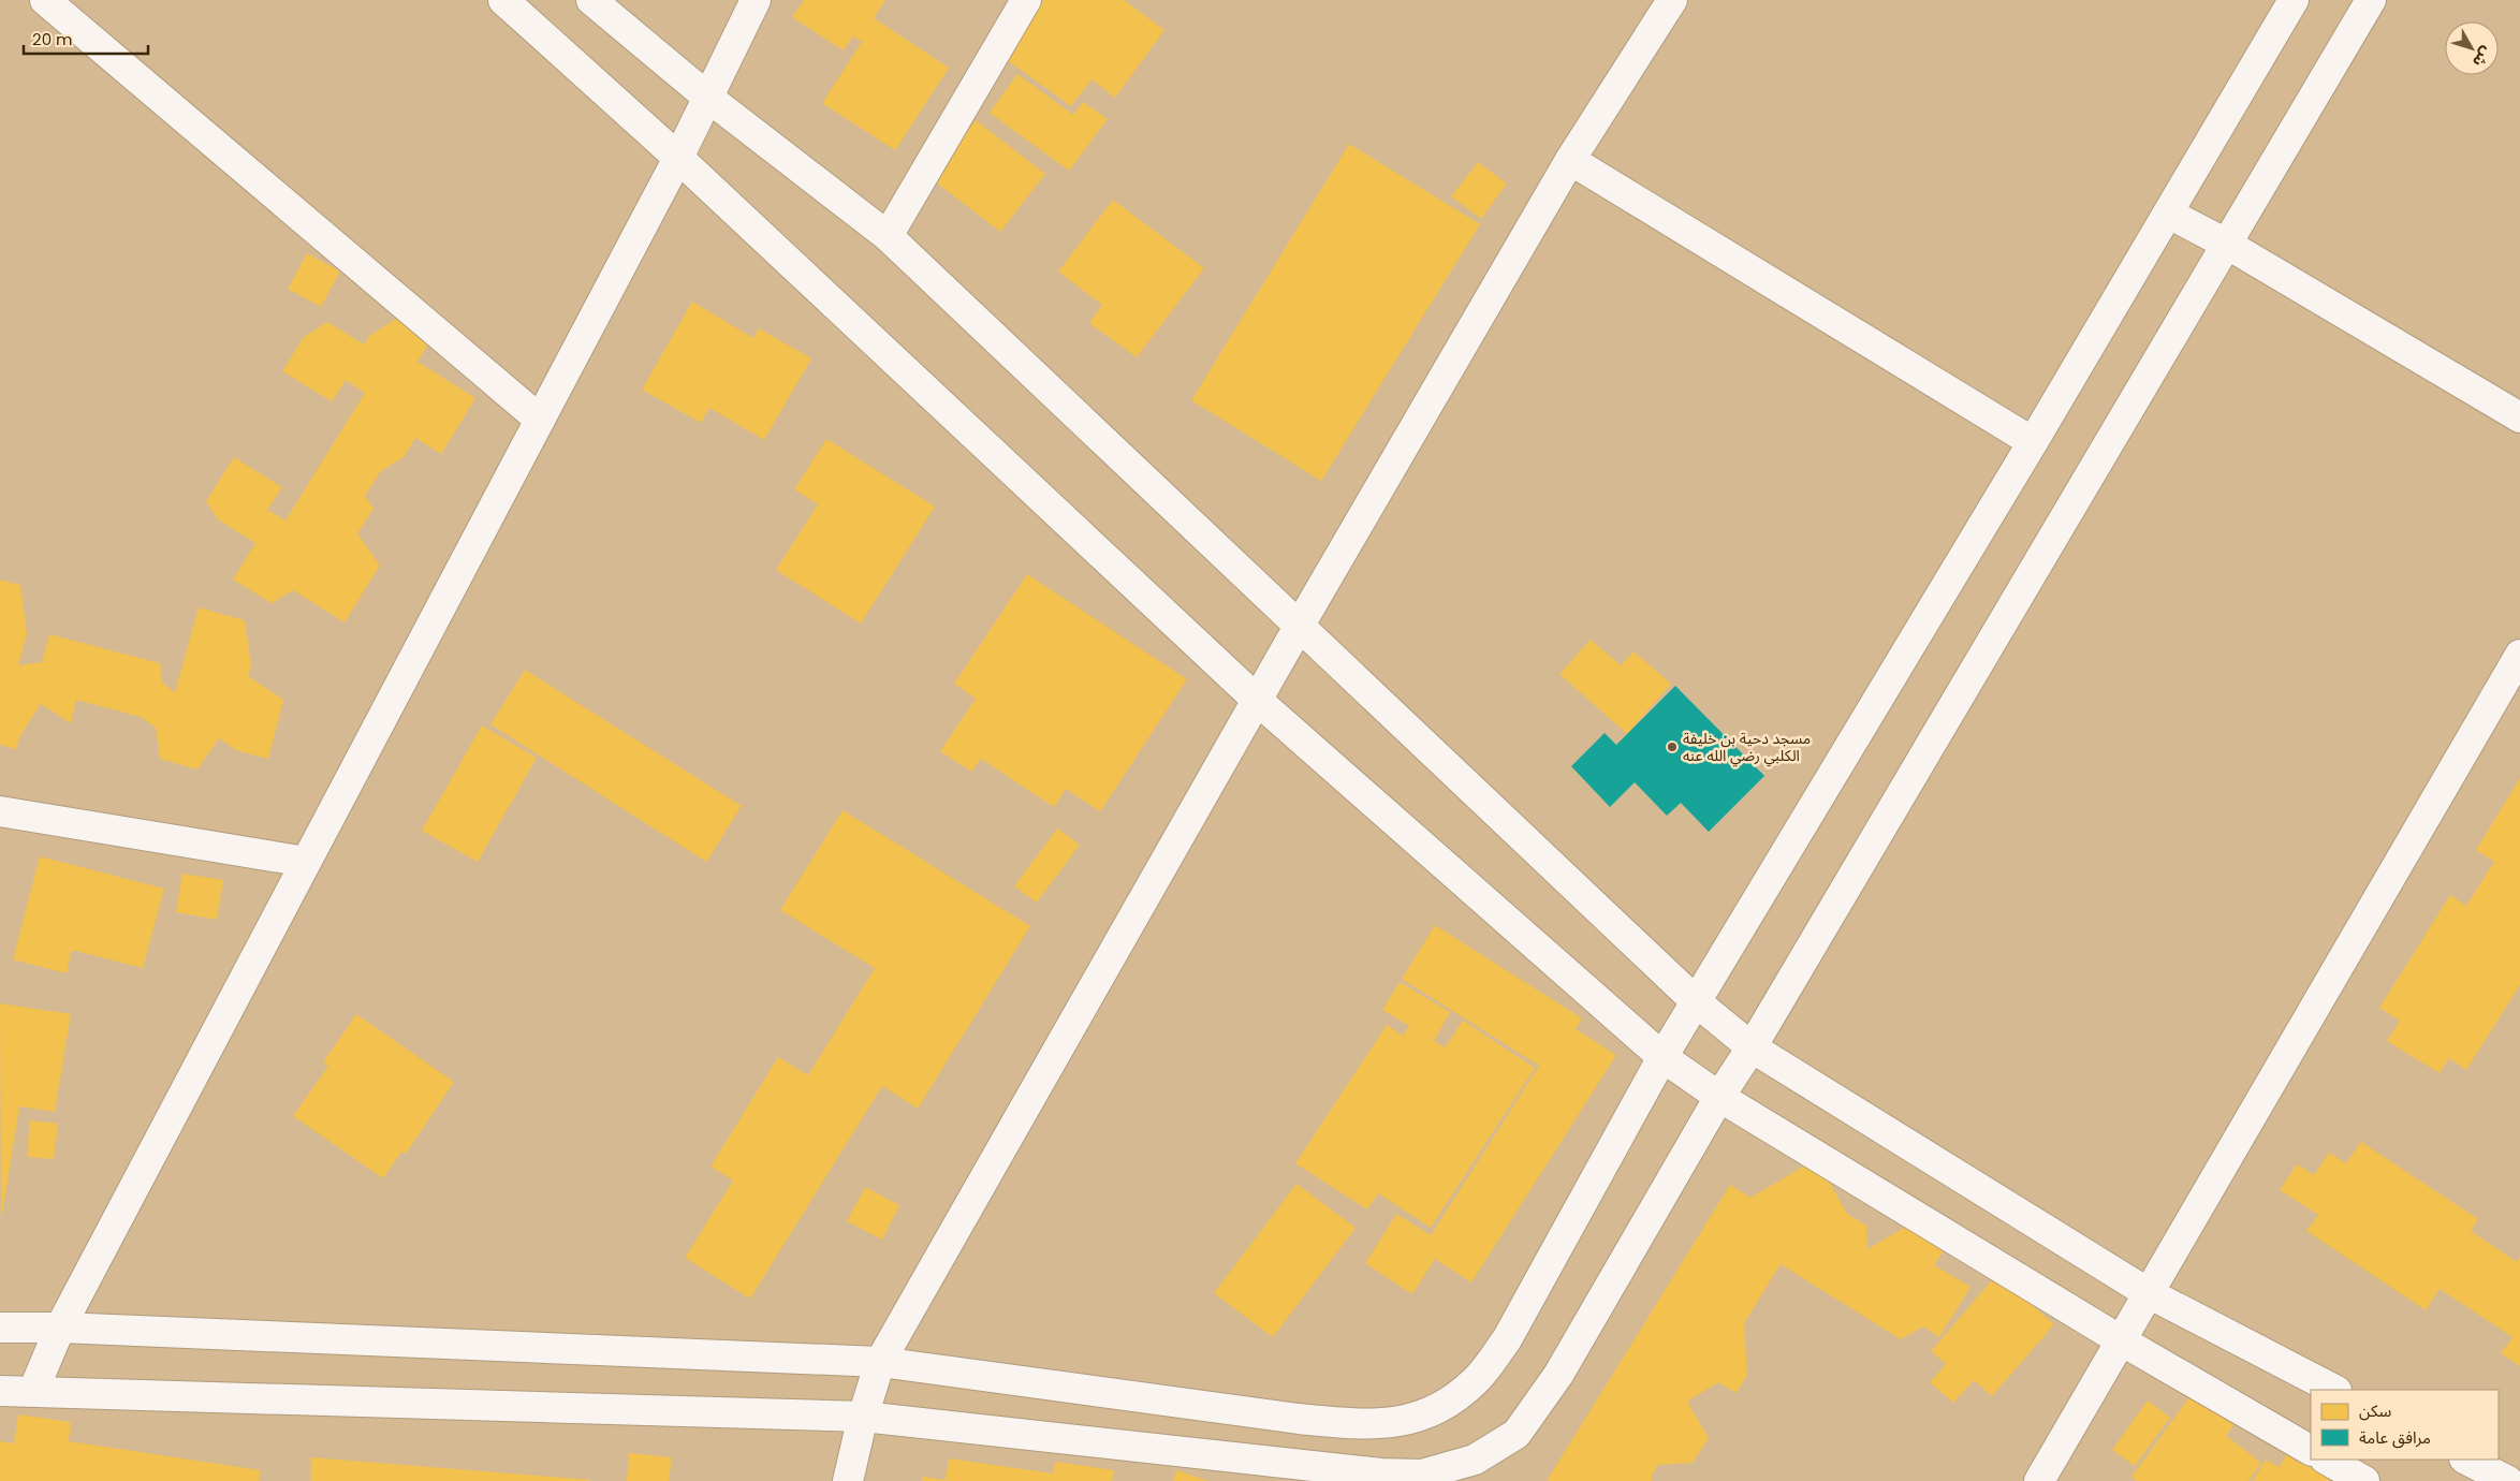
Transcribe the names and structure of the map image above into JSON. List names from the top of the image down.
{
  "places": ["مسجد دحية بن خليفة الكلبي رضي الله عنه"],
  "legend": ["سكن", "مرافق عامة"],
  "scale_bar": "20 m",
  "north": "bottom right"
}
